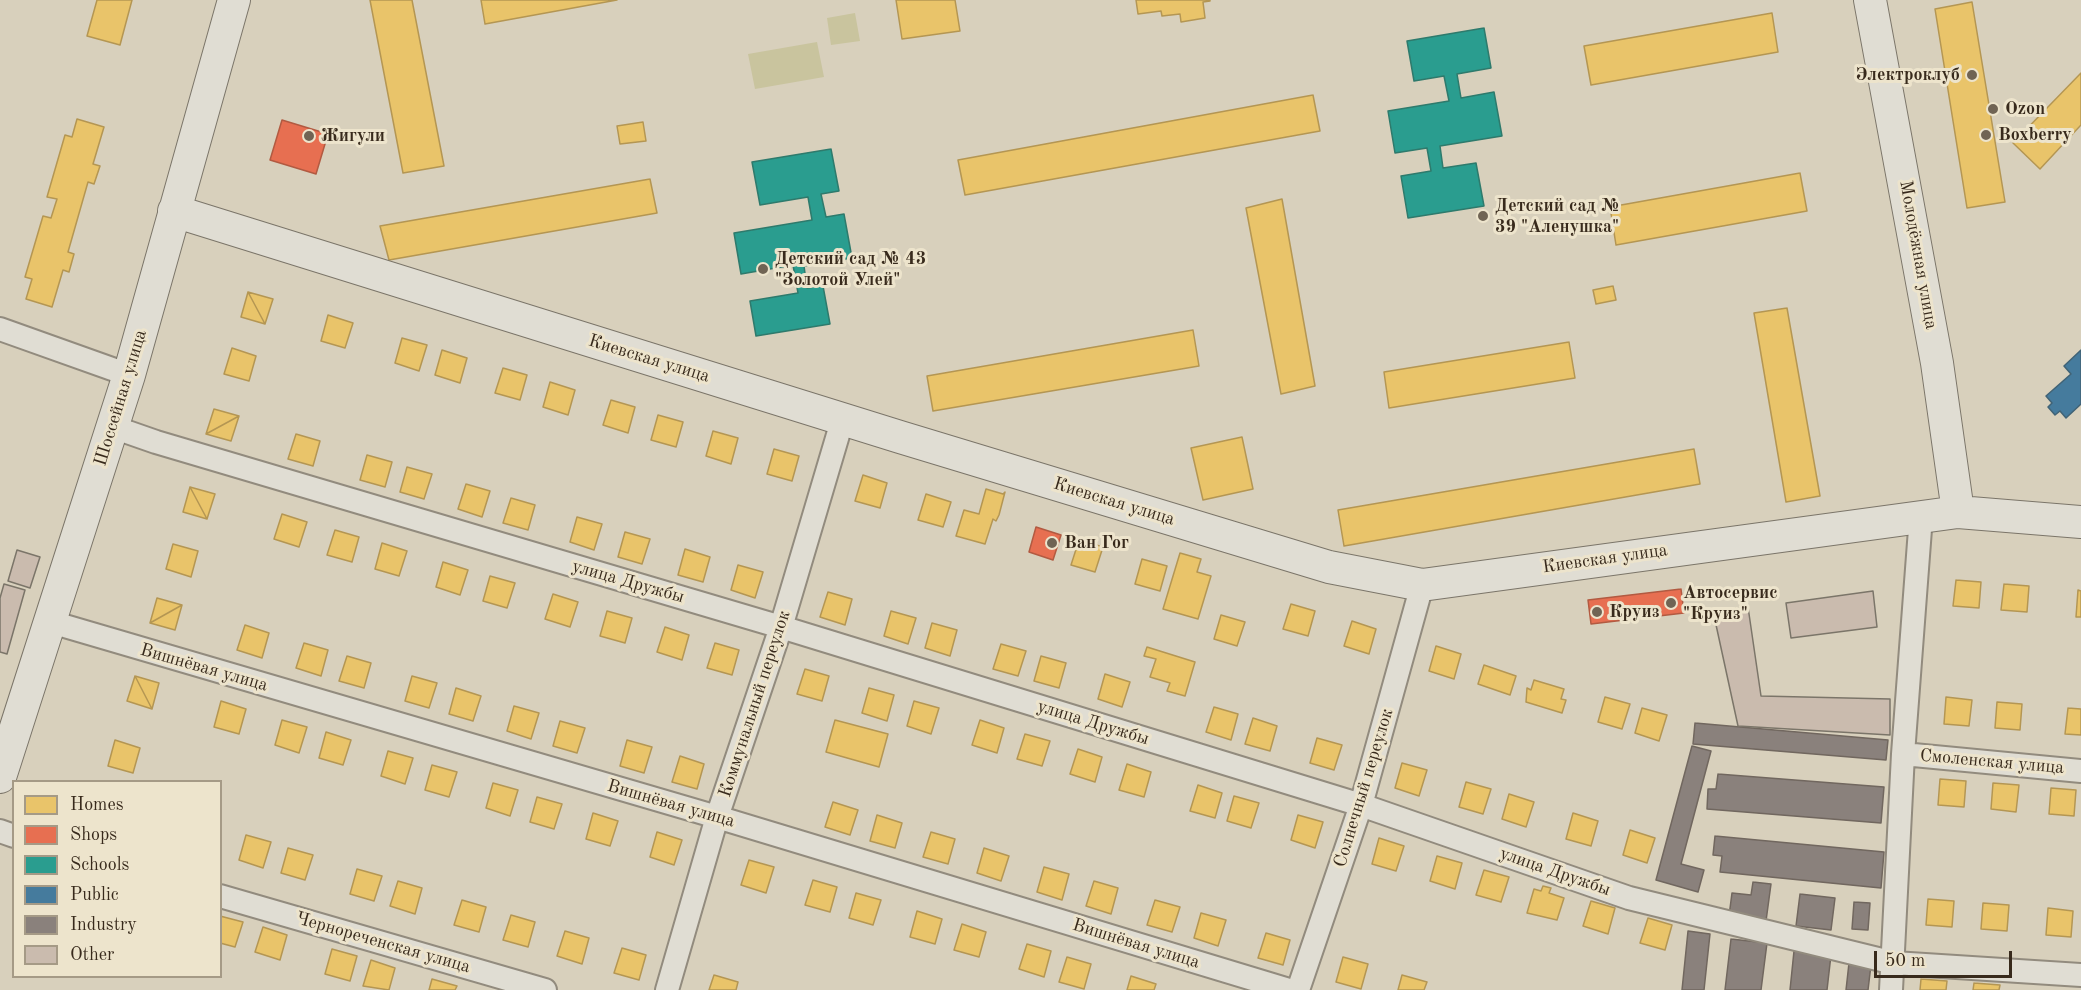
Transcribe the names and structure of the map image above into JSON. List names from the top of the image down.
{
  "streets": {
    "main road": ["Молодёжная улица", "Киевская улица", "Шоссейная улица"],
    "street": [
      "улица Дружбы",
      "Вишнёвая улица",
      "Коммунальный переулок",
      "Смоленская улица",
      "Солнечный переулок",
      "Чернореченская улица"
    ]
  },
  "crossings": [
    ["Молодёжная улица", "Киевская улица"],
    ["Киевская улица", "Шоссейная улица"],
    ["Киевская улица", "Коммунальный переулок"],
    ["Киевская улица", "Солнечный переулок"],
    ["Шоссейная улица", "улица Дружбы"],
    ["Шоссейная улица", "Вишнёвая улица"],
    ["улица Дружбы", "Коммунальный переулок"],
    ["улица Дружбы", "Солнечный переулок"],
    ["Вишнёвая улица", "Коммунальный переулок"]
  ],
  "places": [
    "Электроклуб",
    "Ozon",
    "Boxberry",
    "Жигули",
    "Детский сад № 39 \"Аленушка\"",
    "Детский сад № 43 \"Золотой Улей\"",
    "Ван Гог",
    "Автосервис \"Круиз\"",
    "Круиз"
  ],
  "legend": [
    "Homes",
    "Shops",
    "Schools",
    "Public",
    "Industry",
    "Other"
  ],
  "scale_bar": "50 m"
}
